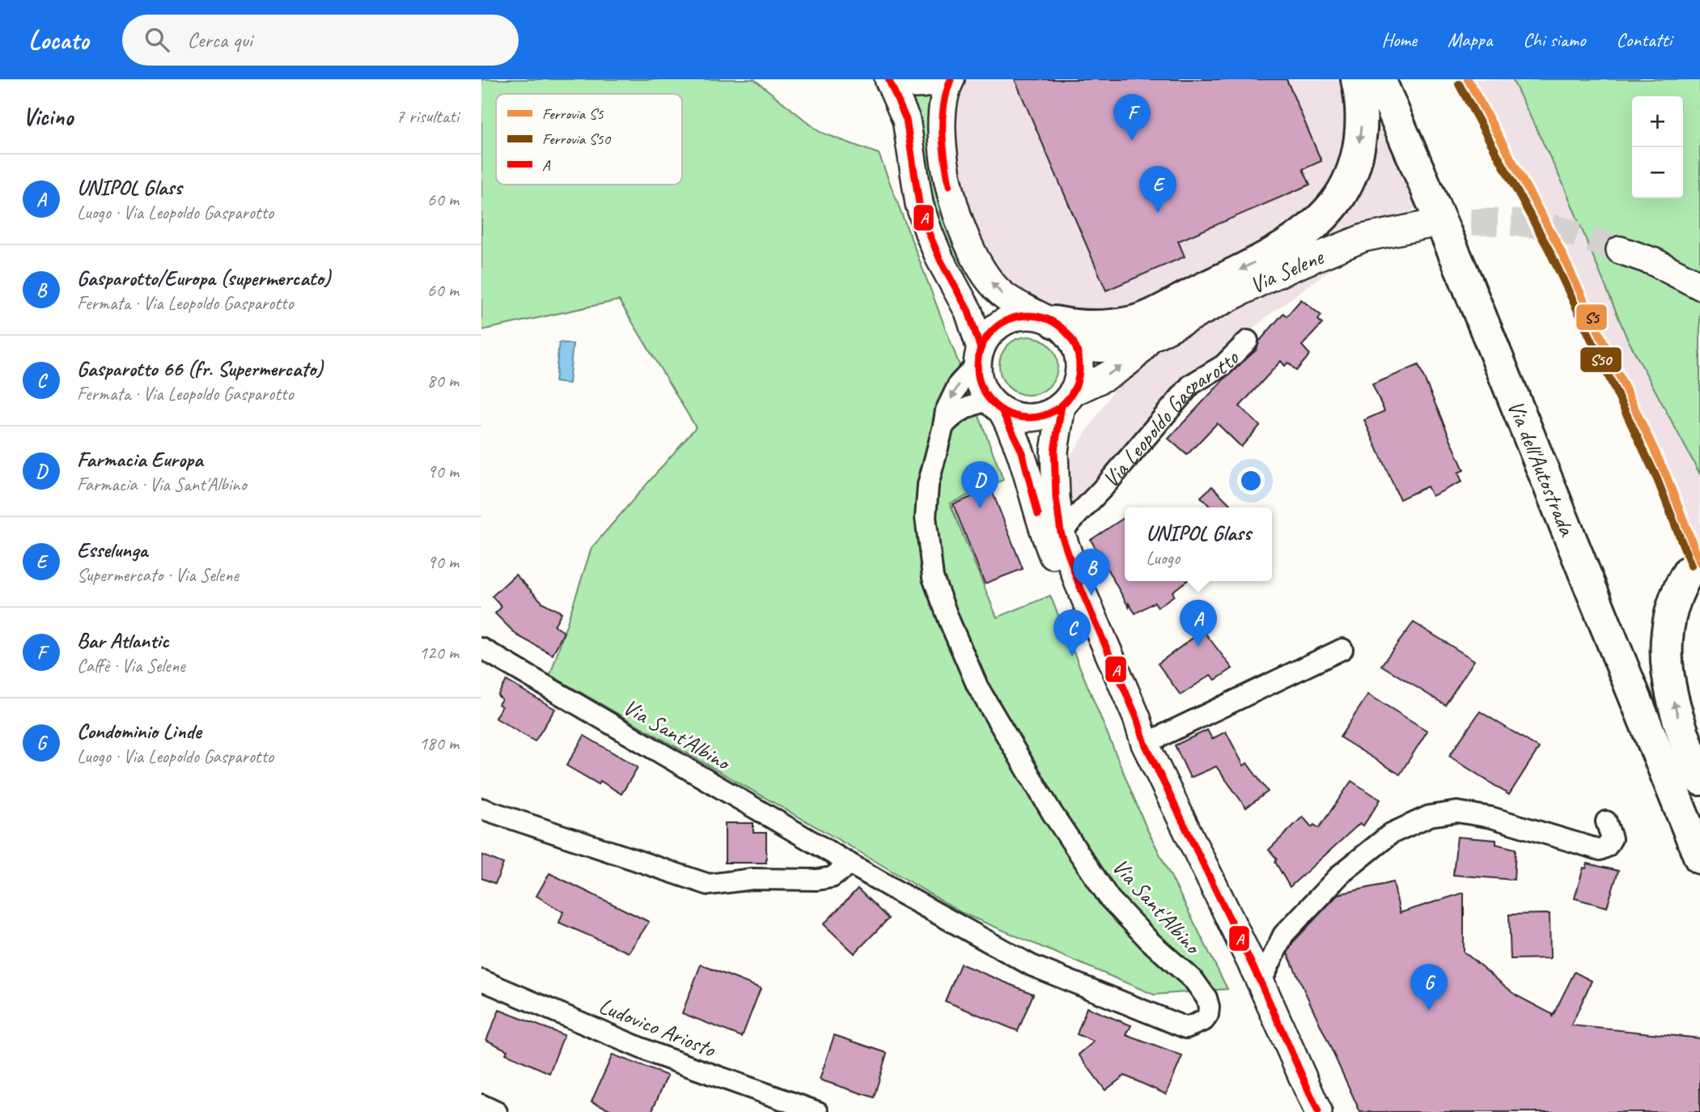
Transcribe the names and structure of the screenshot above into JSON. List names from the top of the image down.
{
  "streets": {
    "highway": ["Via dell'Autostrada"],
    "main road": ["Via Selene"],
    "street": ["Via Leopoldo Gasparotto", "Via Sant'Albino", "Ludovico Ariosto"]
  },
  "crossings": [
    ["Via Selene", "Via Sant'Albino"]
  ],
  "lines": ["rail line S5", "transit line A", "rail line S50"],
  "legend": ["Ferrovia S5", "Ferrovia S50", "A"],
  "page": {
    "header": "Locato",
    "search": "Cerca qui",
    "nav": [
      "Home",
      "Mappa",
      "Chi siamo",
      "Contatti"
    ],
    "heading": ["Vicino", "7 risultati"],
    "pins": [
      "F",
      "E",
      "D",
      "B",
      "A",
      "C",
      "G"
    ],
    "map_buttons": ["+", "−"],
    "list": [
      {
        "mark": "A",
        "name": "UNIPOL Glass",
        "note": "Luogo · Via Leopoldo Gasparotto",
        "value": "60 m"
      },
      {
        "mark": "B",
        "name": "Gasparotto/Europa (supermercato)",
        "note": "Fermata · Via Leopoldo Gasparotto",
        "value": "60 m"
      },
      {
        "mark": "C",
        "name": "Gasparotto 66 (fr. Supermercato)",
        "note": "Fermata · Via Leopoldo Gasparotto",
        "value": "80 m"
      },
      {
        "mark": "D",
        "name": "Farmacia Europa",
        "note": "Farmacia · Via Sant'Albino",
        "value": "90 m"
      },
      {
        "mark": "E",
        "name": "Esselunga",
        "note": "Supermercato · Via Selene",
        "value": "90 m"
      },
      {
        "mark": "F",
        "name": "Bar Atlantic",
        "note": "Caffè · Via Selene",
        "value": "120 m"
      },
      {
        "mark": "G",
        "name": "Condominio Linde",
        "note": "Luogo · Via Leopoldo Gasparotto",
        "value": "180 m"
      }
    ],
    "popup": ["UNIPOL Glass", "Luogo"]
  }
}
